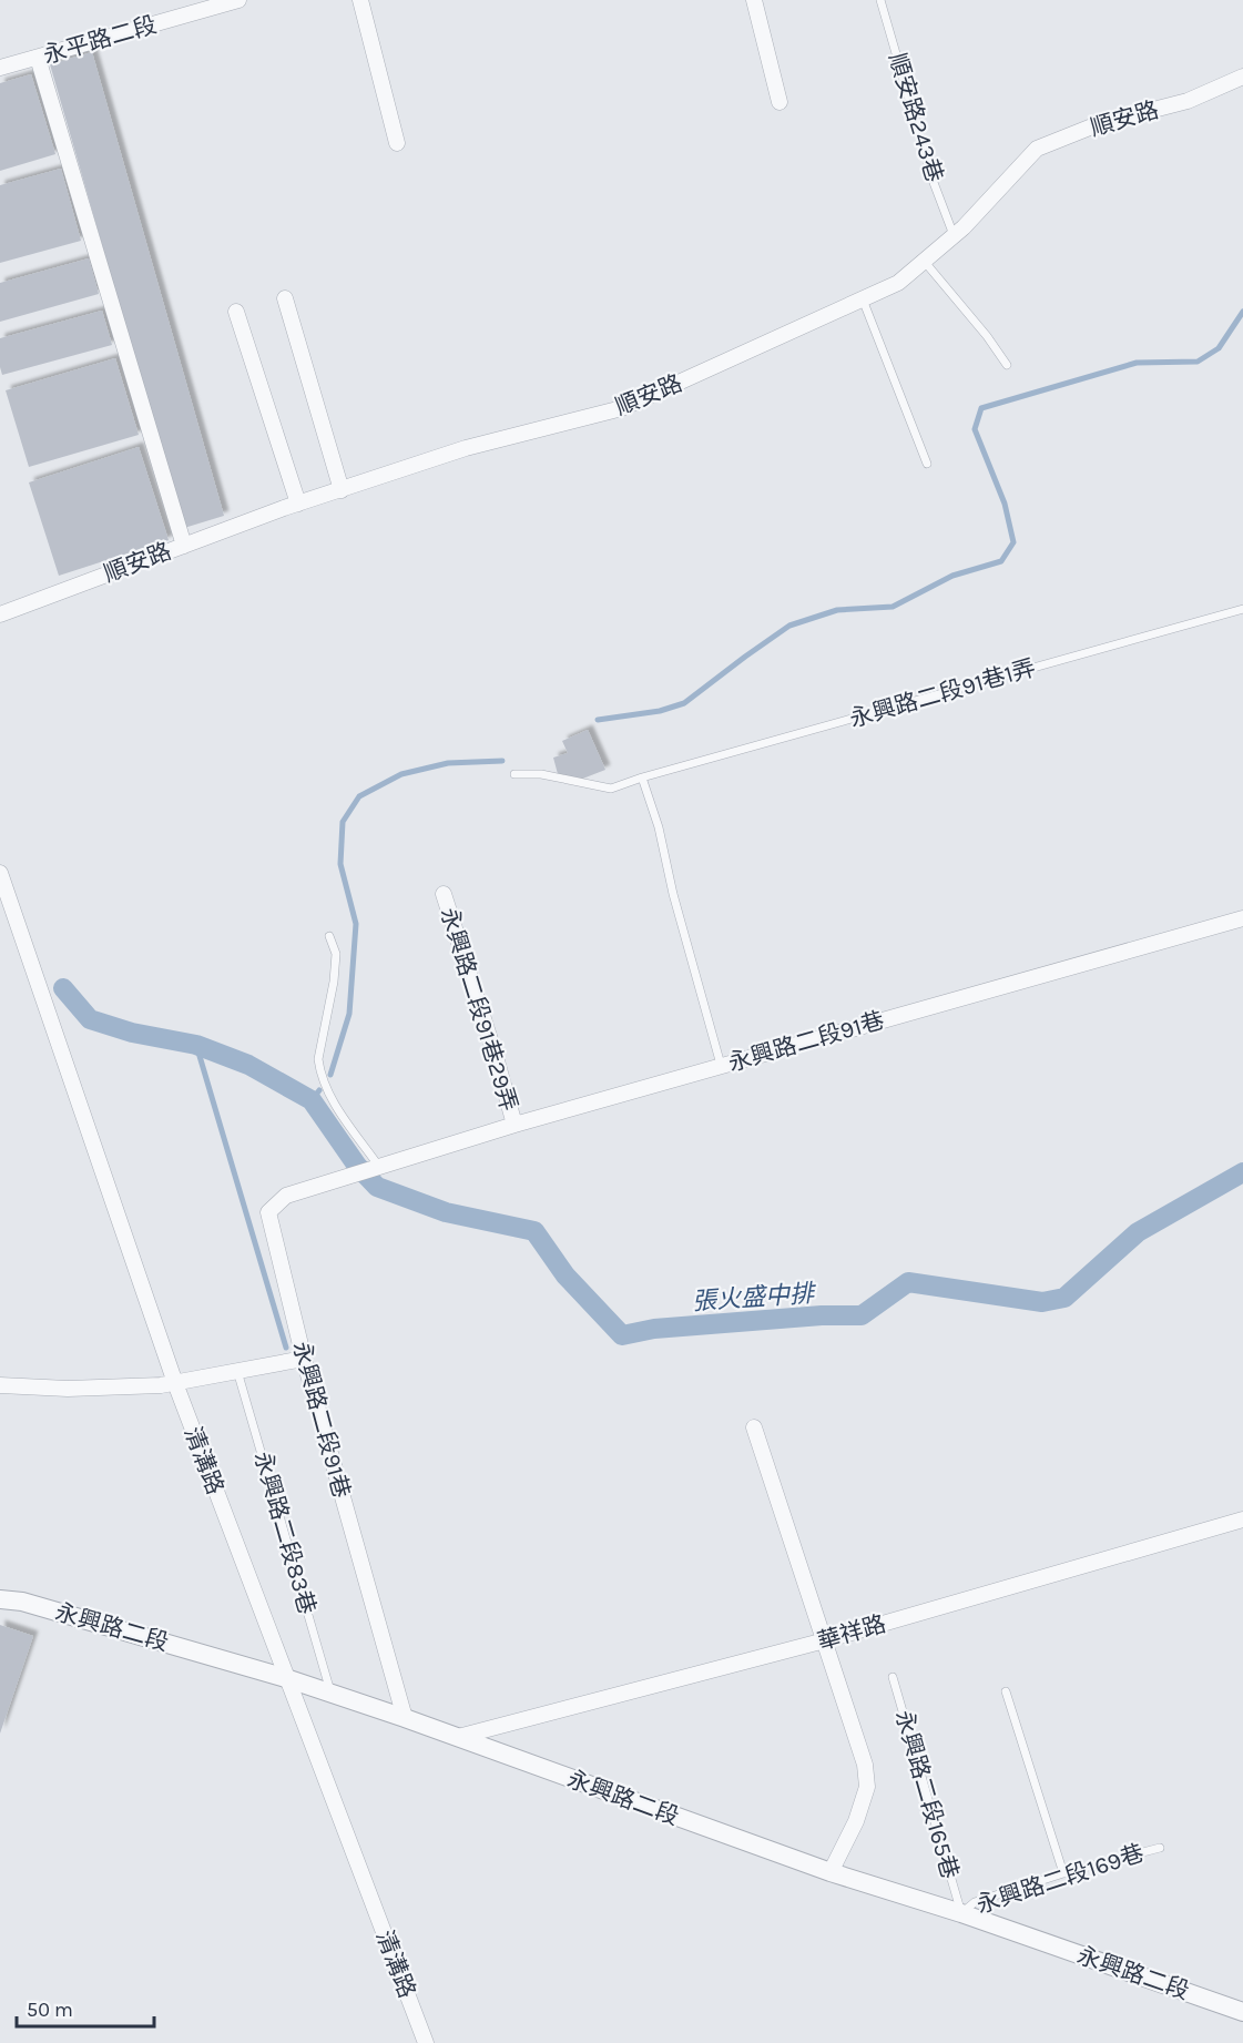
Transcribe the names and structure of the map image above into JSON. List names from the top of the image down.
{
  "streets": {
    "street": [
      "永平路二段",
      "順安路",
      "永興路二段91巷29弄",
      "永興路二段91巷",
      "清溝路",
      "永興路二段",
      "華祥路"
    ],
    "lane": [
      "順安路243巷",
      "永興路二段91巷1弄",
      "永興路二段83巷",
      "永興路二段165巷",
      "永興路二段169巷"
    ]
  },
  "crossings": [
    ["順安路243巷", "順安路"],
    ["永興路二段91巷29弄", "永興路二段91巷"],
    ["永興路二段91巷", "永興路二段"],
    ["清溝路", "永興路二段"],
    ["永興路二段83巷", "永興路二段"],
    ["永興路二段", "華祥路"],
    ["永興路二段", "永興路二段165巷"],
    ["永興路二段", "永興路二段169巷"],
    ["永興路二段165巷", "永興路二段169巷"]
  ],
  "water": ["張火盛中排"],
  "scale_bar": "50 m"
}
